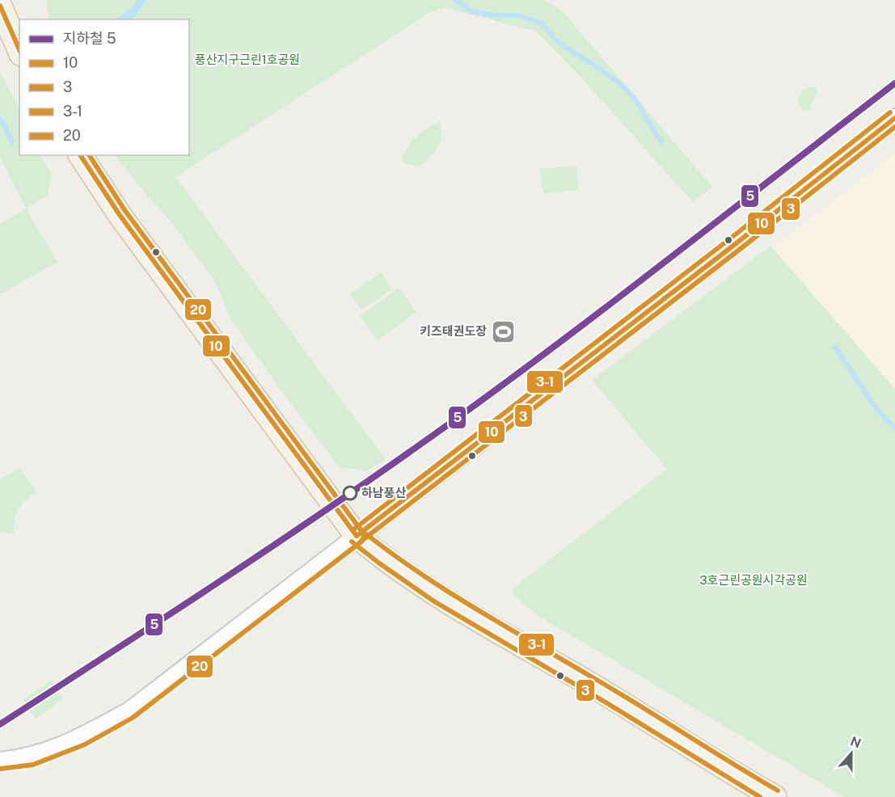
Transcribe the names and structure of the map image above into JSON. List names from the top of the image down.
{
  "parks": ["풍산지구근린1호공원", "3호근린공원시각공원"],
  "places": {
    "sports": ["키즈태권도장"],
    "other": ["하남풍산"]
  },
  "lines": [
    "transit line 10",
    "metro line 5",
    "transit line 3-1",
    "transit line 3",
    "transit line 20"
  ],
  "legend": [
    "지하철 5",
    "10",
    "3",
    "3-1",
    "20"
  ],
  "north": "top"
}
